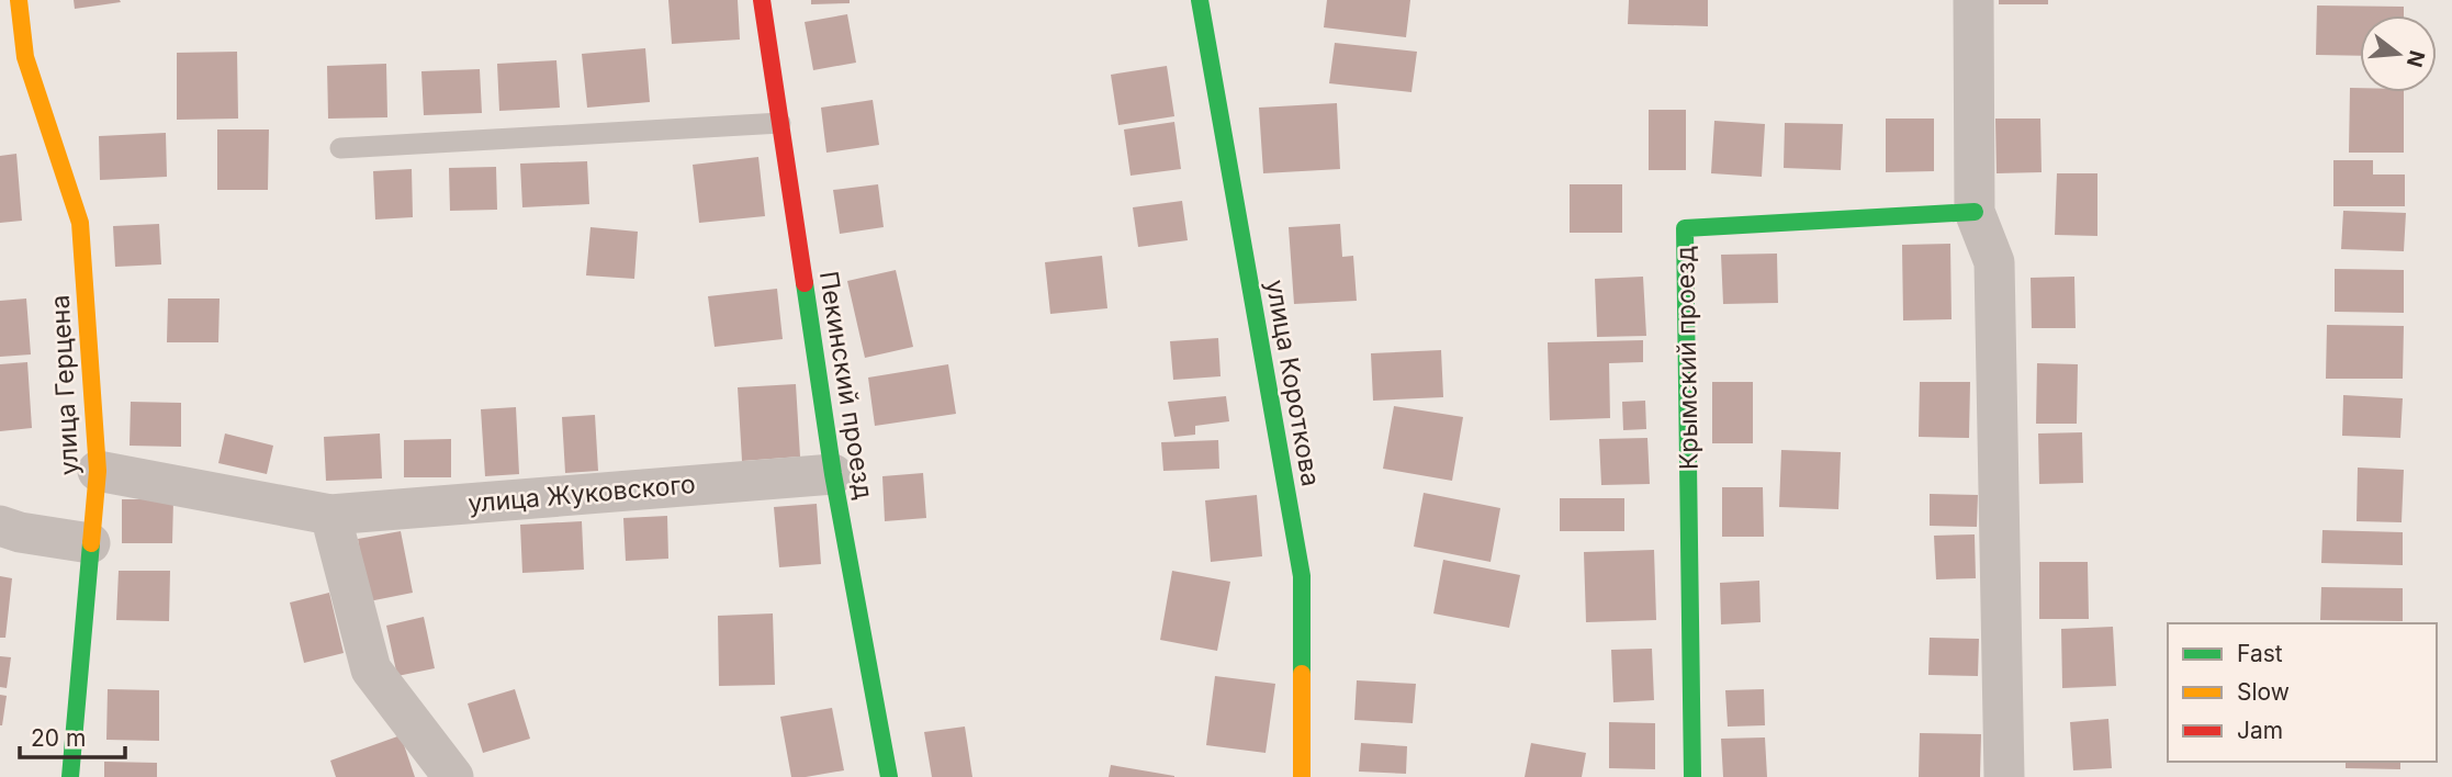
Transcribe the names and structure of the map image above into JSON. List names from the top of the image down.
{
  "streets": {
    "street": [
      "Крымский проезд",
      "улица Короткова",
      "улица Герцена",
      "Пекинский проезд",
      "улица Жуковского"
    ]
  },
  "crossings": [
    ["улица Герцена", "улица Жуковского"],
    ["Пекинский проезд", "улица Жуковского"]
  ],
  "legend": ["Fast", "Slow", "Jam"],
  "scale_bar": "20 m",
  "north": "right"
}
